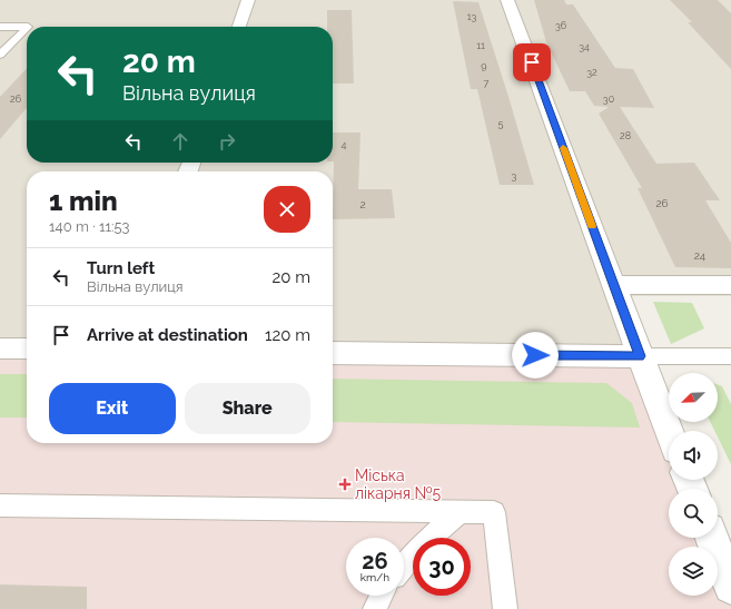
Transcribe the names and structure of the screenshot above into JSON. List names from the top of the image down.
{
  "places": {
    "health": ["Міська лікарня №5"]
  },
  "house_numbers": [
    "13",
    "36",
    "11",
    "34",
    "9",
    "32",
    "7",
    "26",
    "30",
    "5",
    "28",
    "4",
    "3",
    "26",
    "2",
    "24"
  ],
  "north": "bottom left",
  "page": {
    "turn": ["20 m", "Вільна вулиця"],
    "heading": ["1 min", "140 m · 11:53"],
    "list": [
      {
        "name": "Turn left",
        "note": "Вільна вулиця",
        "value": "20 m"
      },
      {
        "name": "Arrive at destination",
        "value": "120 m"
      }
    ],
    "buttons": ["Exit", "Share"],
    "speed": "26 km/h",
    "limit": "30"
  }
}
